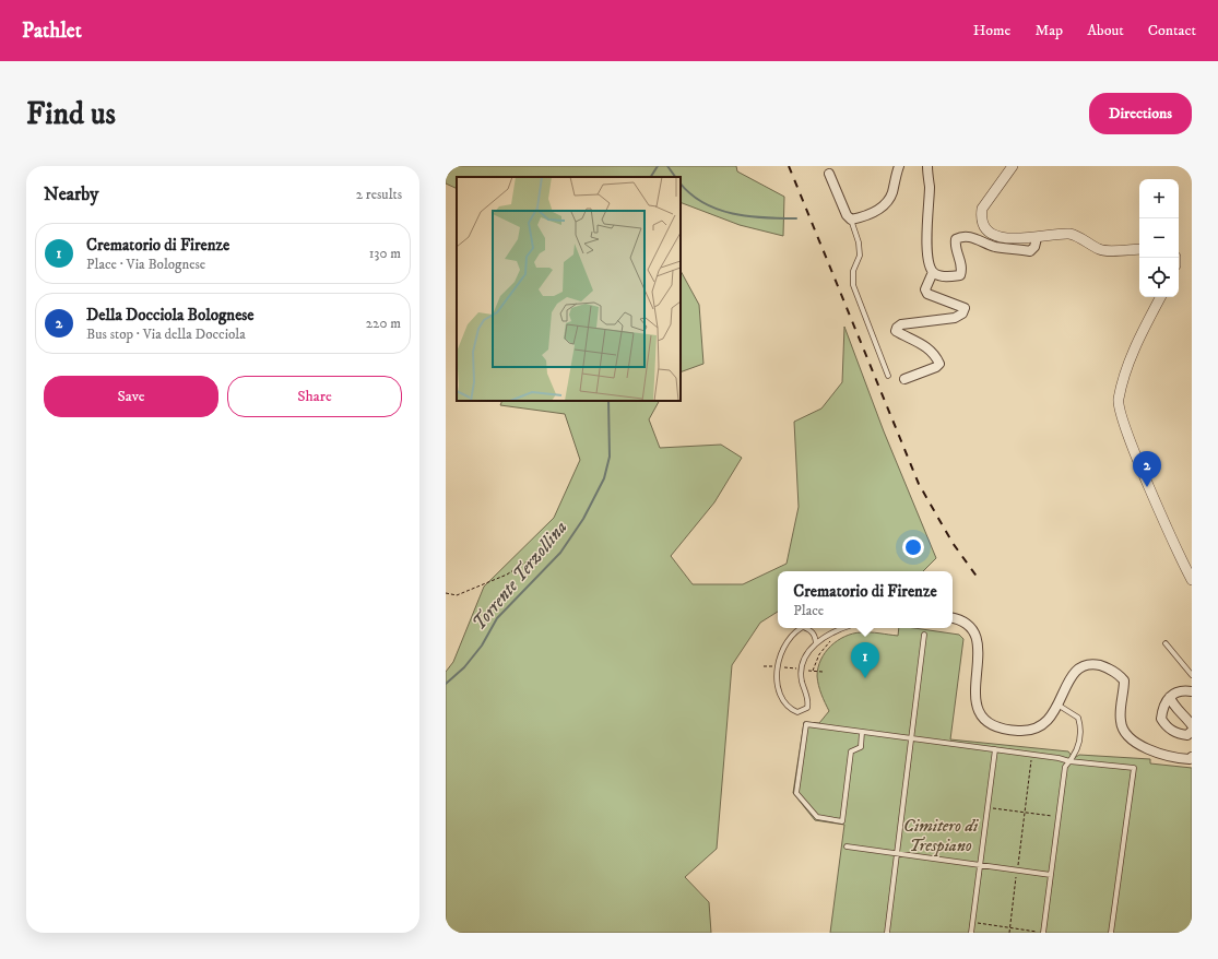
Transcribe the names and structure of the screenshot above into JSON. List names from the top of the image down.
{
  "water": ["Torrente Terzollina"],
  "parks": ["Cimitero di Trespiano"],
  "page": {
    "header": "Pathlet",
    "nav": [
      "Home",
      "Map",
      "About",
      "Contact"
    ],
    "buttons": [
      "Directions",
      ["Save", "Share"]
    ],
    "title": "Find us",
    "heading": ["Nearby", "2 results"],
    "map_buttons": ["+", "−"],
    "list": [
      {
        "mark": "1",
        "name": "Crematorio di Firenze",
        "note": "Place · Via Bolognese",
        "value": "130 m"
      },
      {
        "mark": "2",
        "name": "Della Docciola Bolognese",
        "note": "Bus stop · Via della Docciola",
        "value": "220 m"
      }
    ],
    "pins": ["2", "1"],
    "popup": ["Crematorio di Firenze", "Place"]
  }
}
